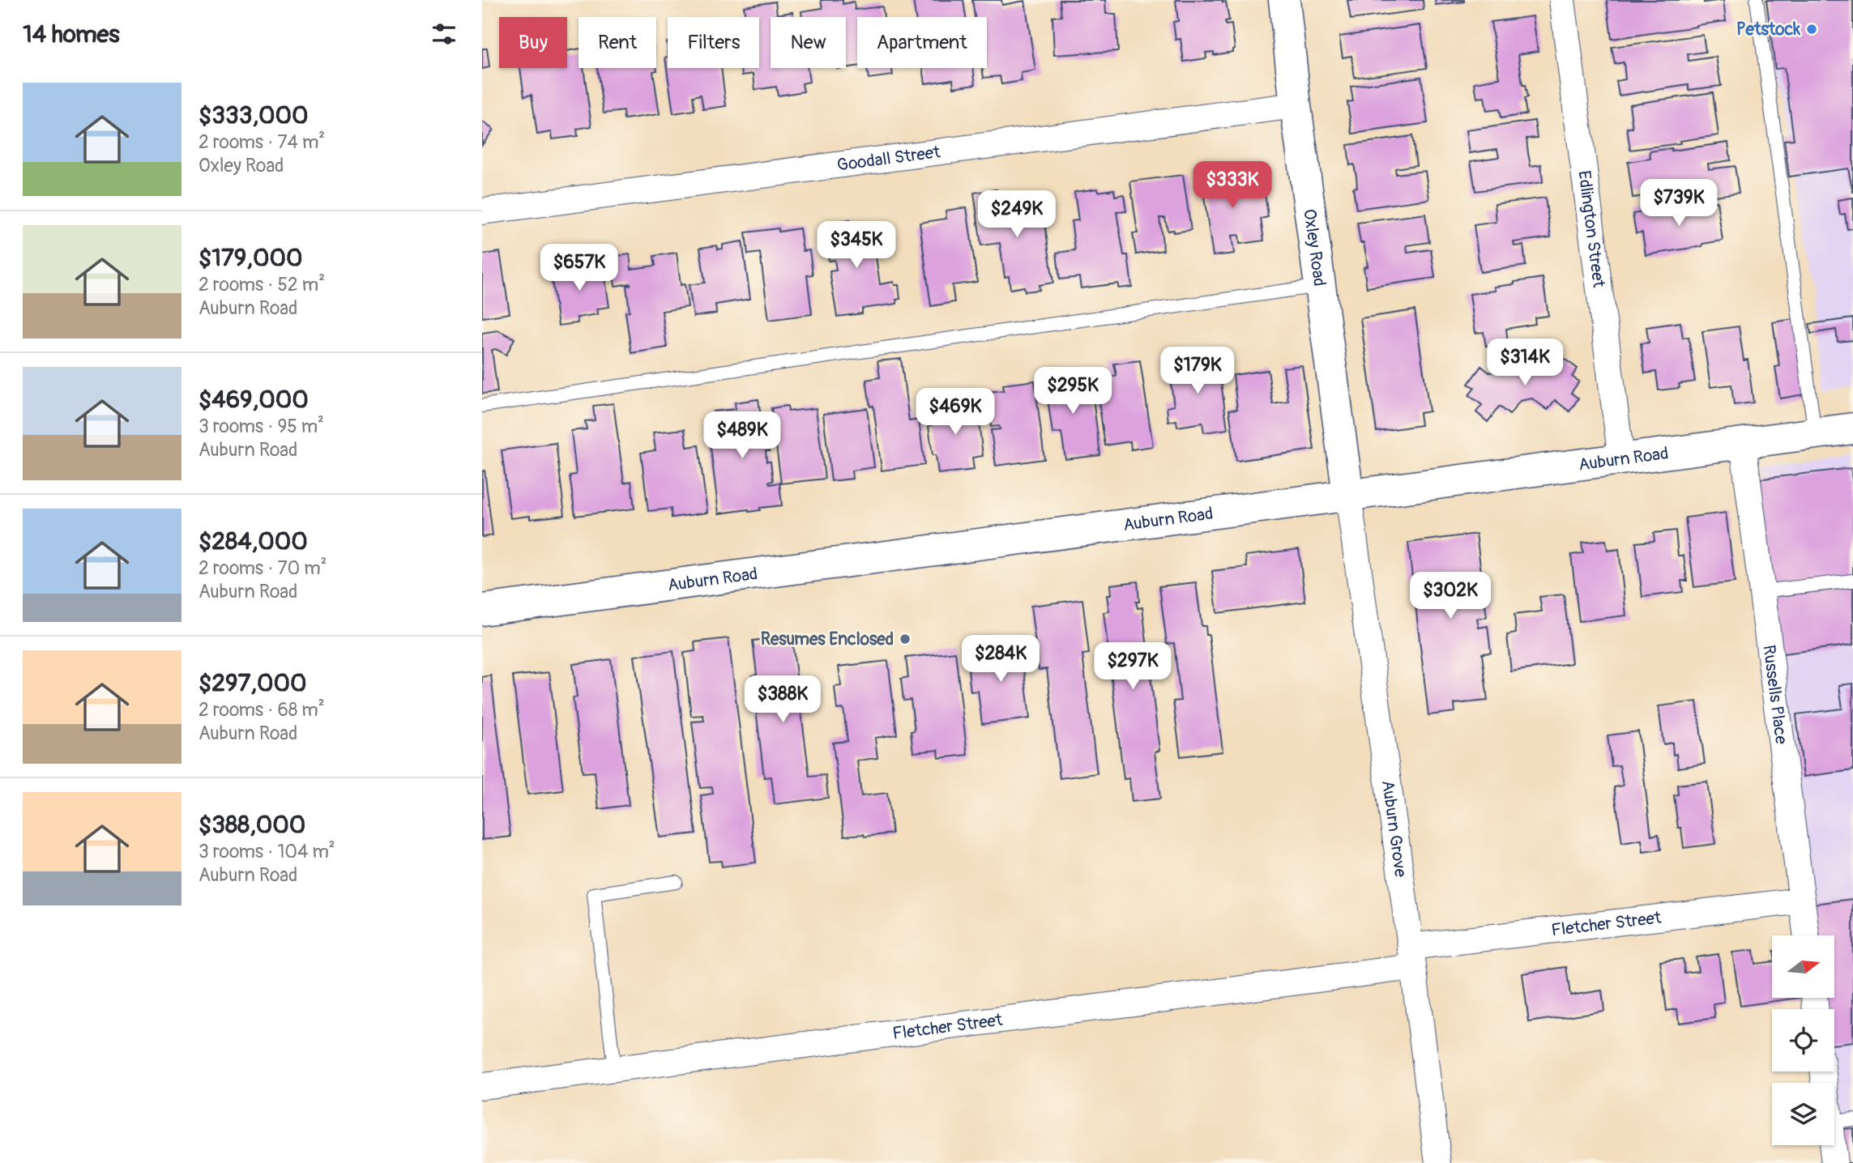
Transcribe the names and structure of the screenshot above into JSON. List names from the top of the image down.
{
  "streets": {
    "main road": ["Oxley Road", "Auburn Road"],
    "street": [
      "Goodall Street",
      "Edlington Street",
      "Russells Place",
      "Auburn Grove",
      "Fletcher Street"
    ]
  },
  "crossings": [
    ["Goodall Street", "Oxley Road"],
    ["Edlington Street", "Auburn Road"],
    ["Oxley Road", "Auburn Road"],
    ["Oxley Road", "Auburn Grove"],
    ["Auburn Road", "Russells Place"],
    ["Auburn Road", "Auburn Grove"],
    ["Russells Place", "Fletcher Street"],
    ["Auburn Grove", "Fletcher Street"]
  ],
  "places": ["Petstock", "Resumes Enclosed"],
  "north": "right",
  "page": {
    "heading": "14 homes",
    "chip": [
      "Buy",
      "Rent",
      "Filters",
      "New",
      "Apartment"
    ],
    "list": [
      {
        "name": "$333,000",
        "note": "2 rooms · 74 m² · Oxley Road"
      },
      {
        "name": "$179,000",
        "note": "2 rooms · 52 m² · Auburn Road"
      },
      {
        "name": "$469,000",
        "note": "3 rooms · 95 m² · Auburn Road"
      },
      {
        "name": "$284,000",
        "note": "2 rooms · 70 m² · Auburn Road"
      },
      {
        "name": "$297,000",
        "note": "2 rooms · 68 m² · Auburn Road"
      },
      {
        "name": "$388,000",
        "note": "3 rooms · 104 m² · Auburn Road"
      }
    ],
    "price": [
      "$333K",
      "$739K",
      "$249K",
      "$345K",
      "$657K",
      "$314K",
      "$179K",
      "$295K",
      "$469K",
      "$489K",
      "$302K",
      "$284K",
      "$297K",
      "$388K"
    ]
  }
}
